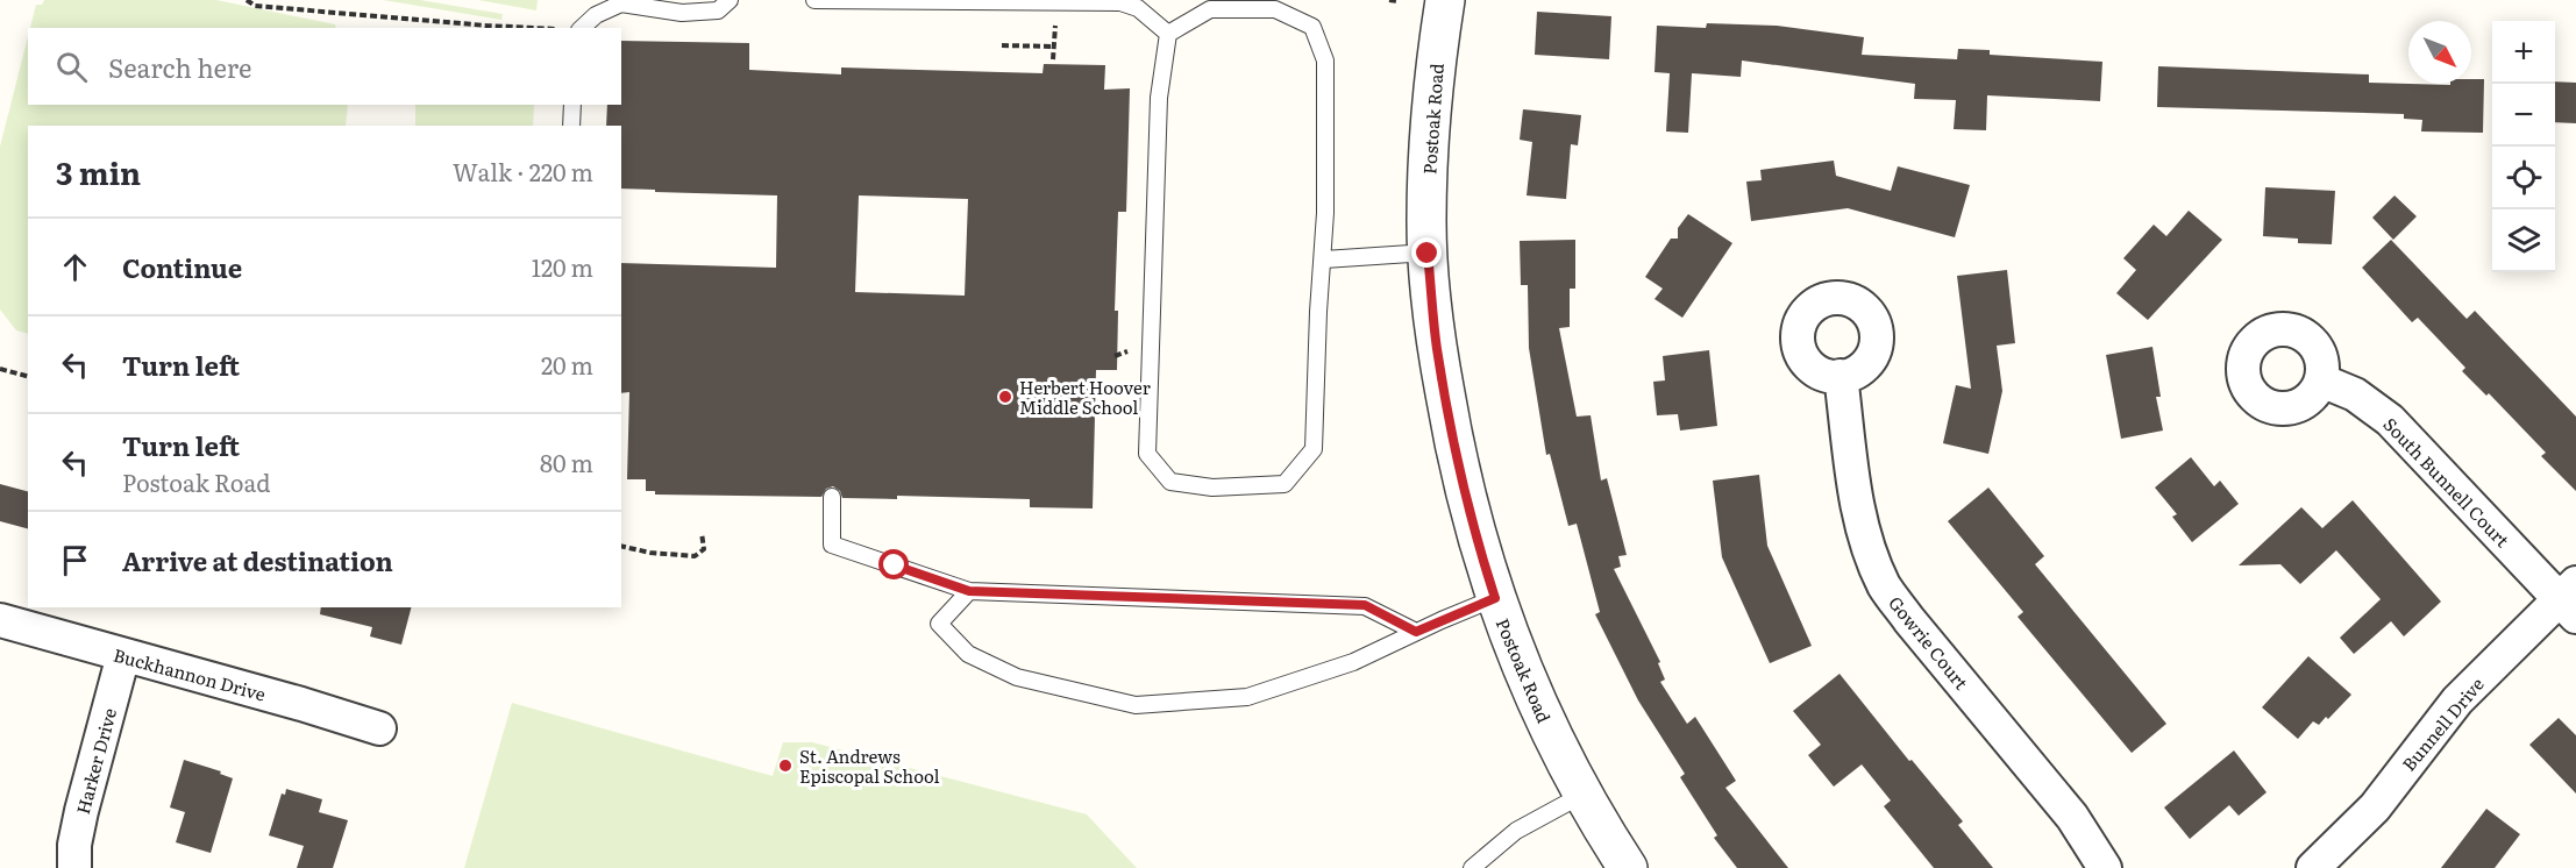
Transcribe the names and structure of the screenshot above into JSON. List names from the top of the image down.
{
  "streets": {
    "street": [
      "Postoak Road",
      "South Bunnell Court",
      "Gowrie Court",
      "Buckhannon Drive",
      "Bunnell Drive",
      "Harker Drive"
    ]
  },
  "crossings": [
    ["South Bunnell Court", "Bunnell Drive"],
    ["Buckhannon Drive", "Harker Drive"]
  ],
  "places": ["Herbert Hoover Middle School", "St. Andrews Episcopal School"],
  "north": "bottom right",
  "page": {
    "map_buttons": ["+", "−"],
    "search": "Search here",
    "heading": ["3 min", "Walk · 220 m"],
    "list": [
      ["Continue", "120 m"],
      ["Turn left", "20 m"],
      ["Turn left", "Postoak Road", "80 m"],
      "Arrive at destination"
    ]
  }
}
